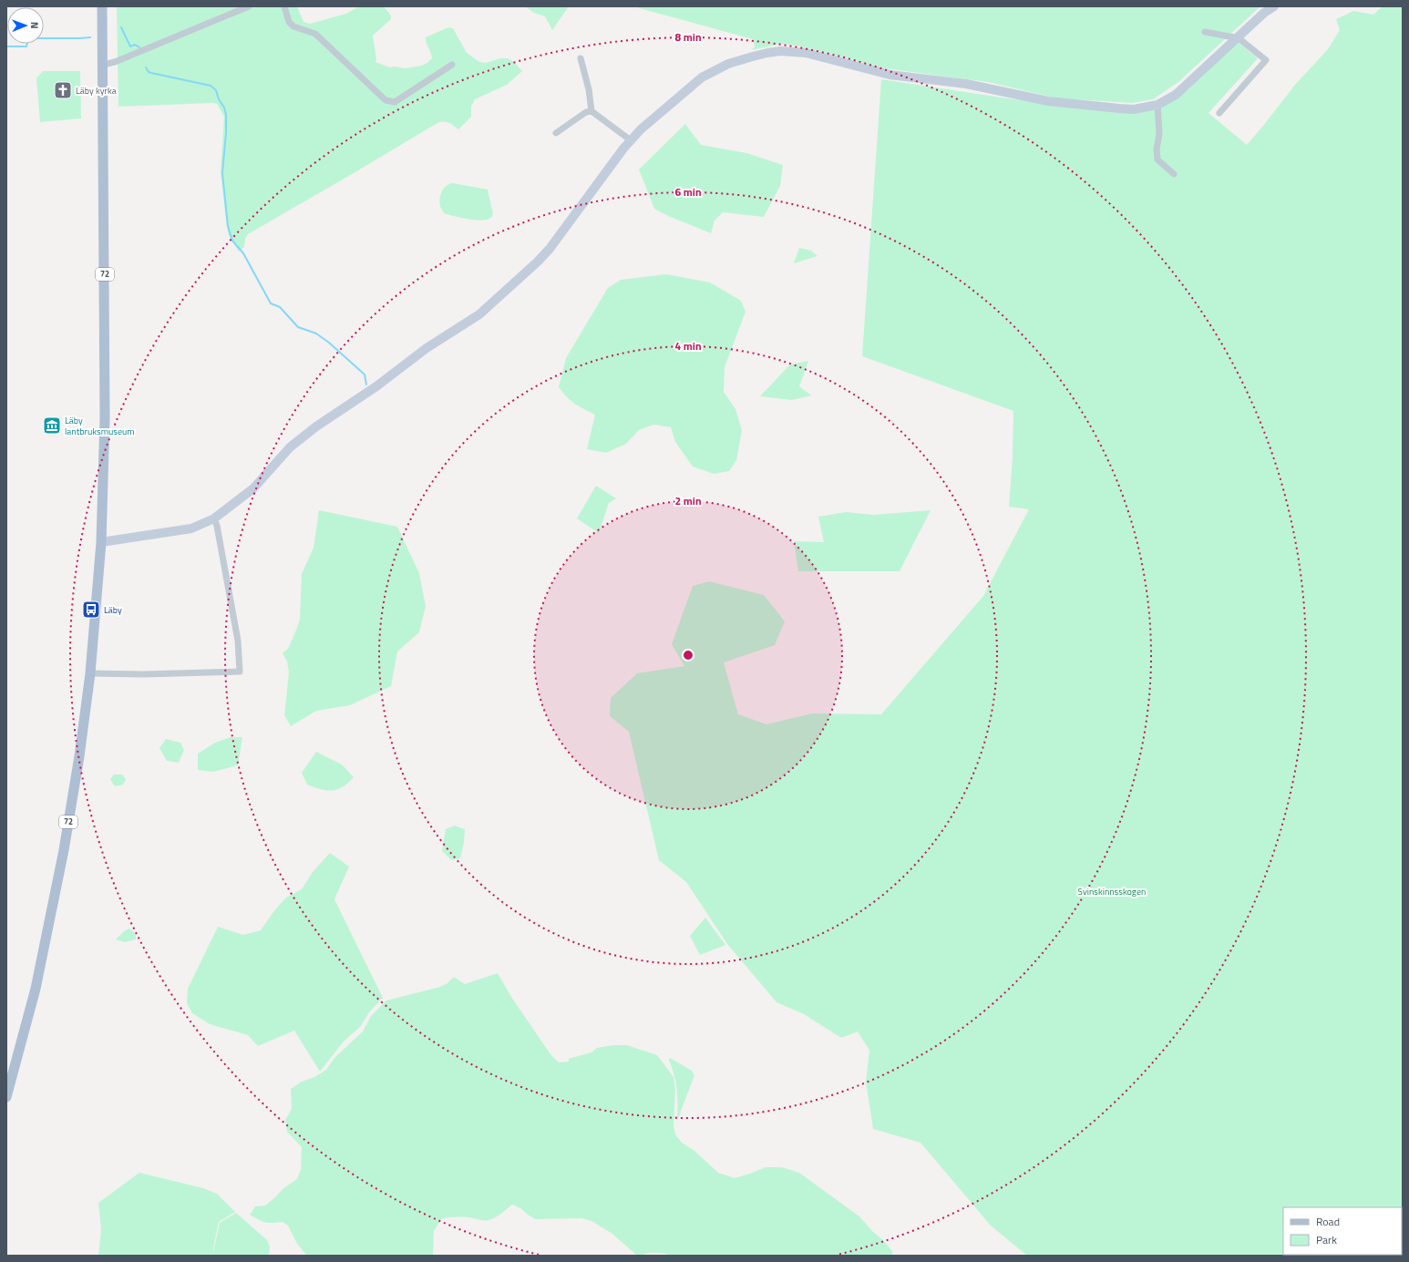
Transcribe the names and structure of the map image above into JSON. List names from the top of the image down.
{
  "streets": {
    "main road": ["72"]
  },
  "parks": ["Svinskinnsskogen"],
  "places": {
    "church": ["Läby kyrka"],
    "museum": ["Läby lantbruksmuseum"],
    "bus stop": ["Läby"]
  },
  "legend": ["Road", "Park"],
  "north": "right",
  "rings": [
    "8 min",
    "6 min",
    "4 min",
    "2 min"
  ]
}
